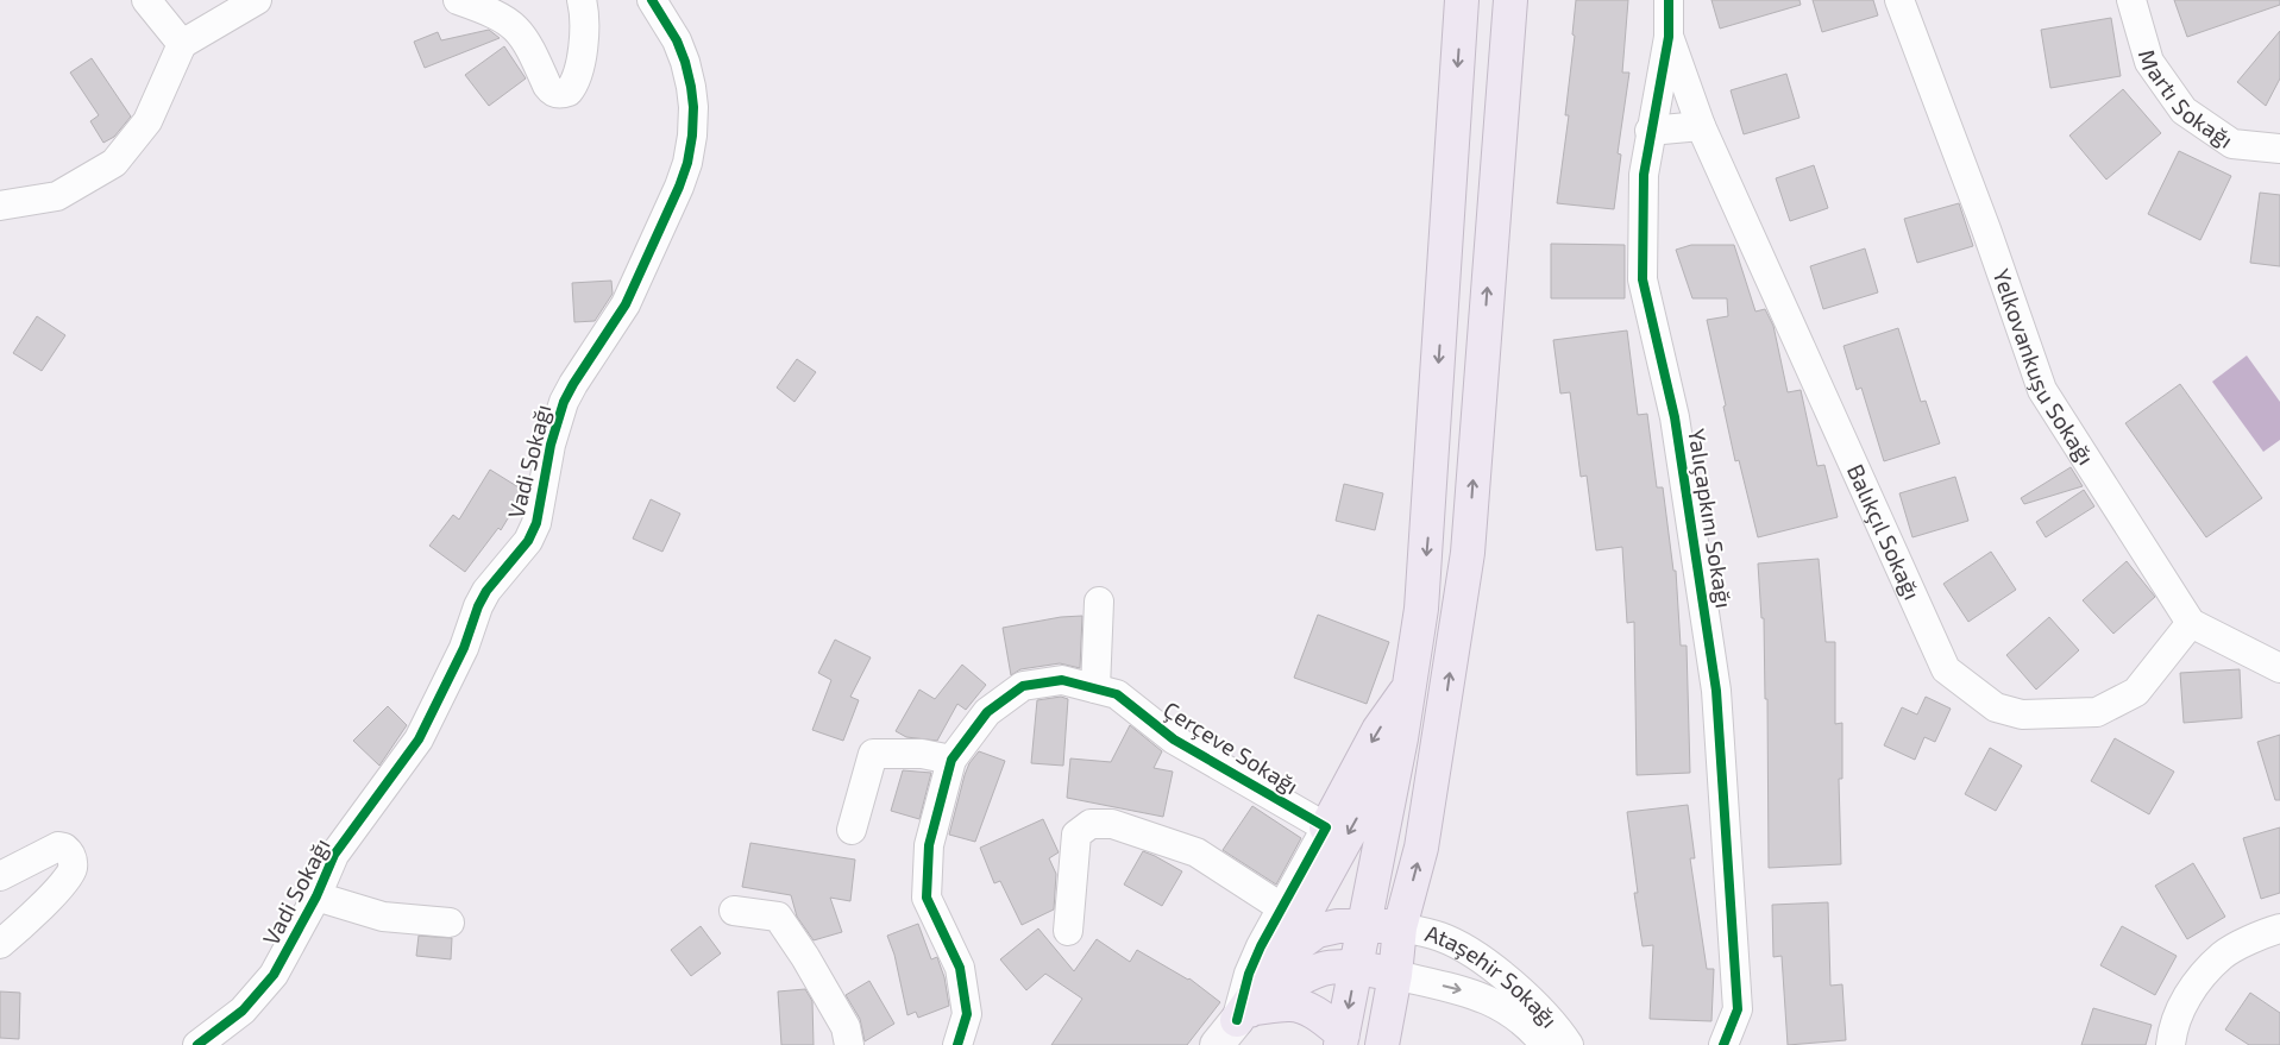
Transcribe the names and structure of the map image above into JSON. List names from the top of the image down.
{
  "streets": {
    "street": [
      "Martı Sokağı",
      "Yelkovankuşu Sokağı",
      "Vadi Sokağı",
      "Yalıçapkını Sokağı",
      "Balıkçıl Sokağı",
      "Çerçeve Sokağı",
      "Ataşehir Sokağı"
    ]
  },
  "crossings": [
    ["Yelkovankuşu Sokağı", "Balıkçıl Sokağı"],
    ["Yalıçapkını Sokağı", "Balıkçıl Sokağı"]
  ]
}
